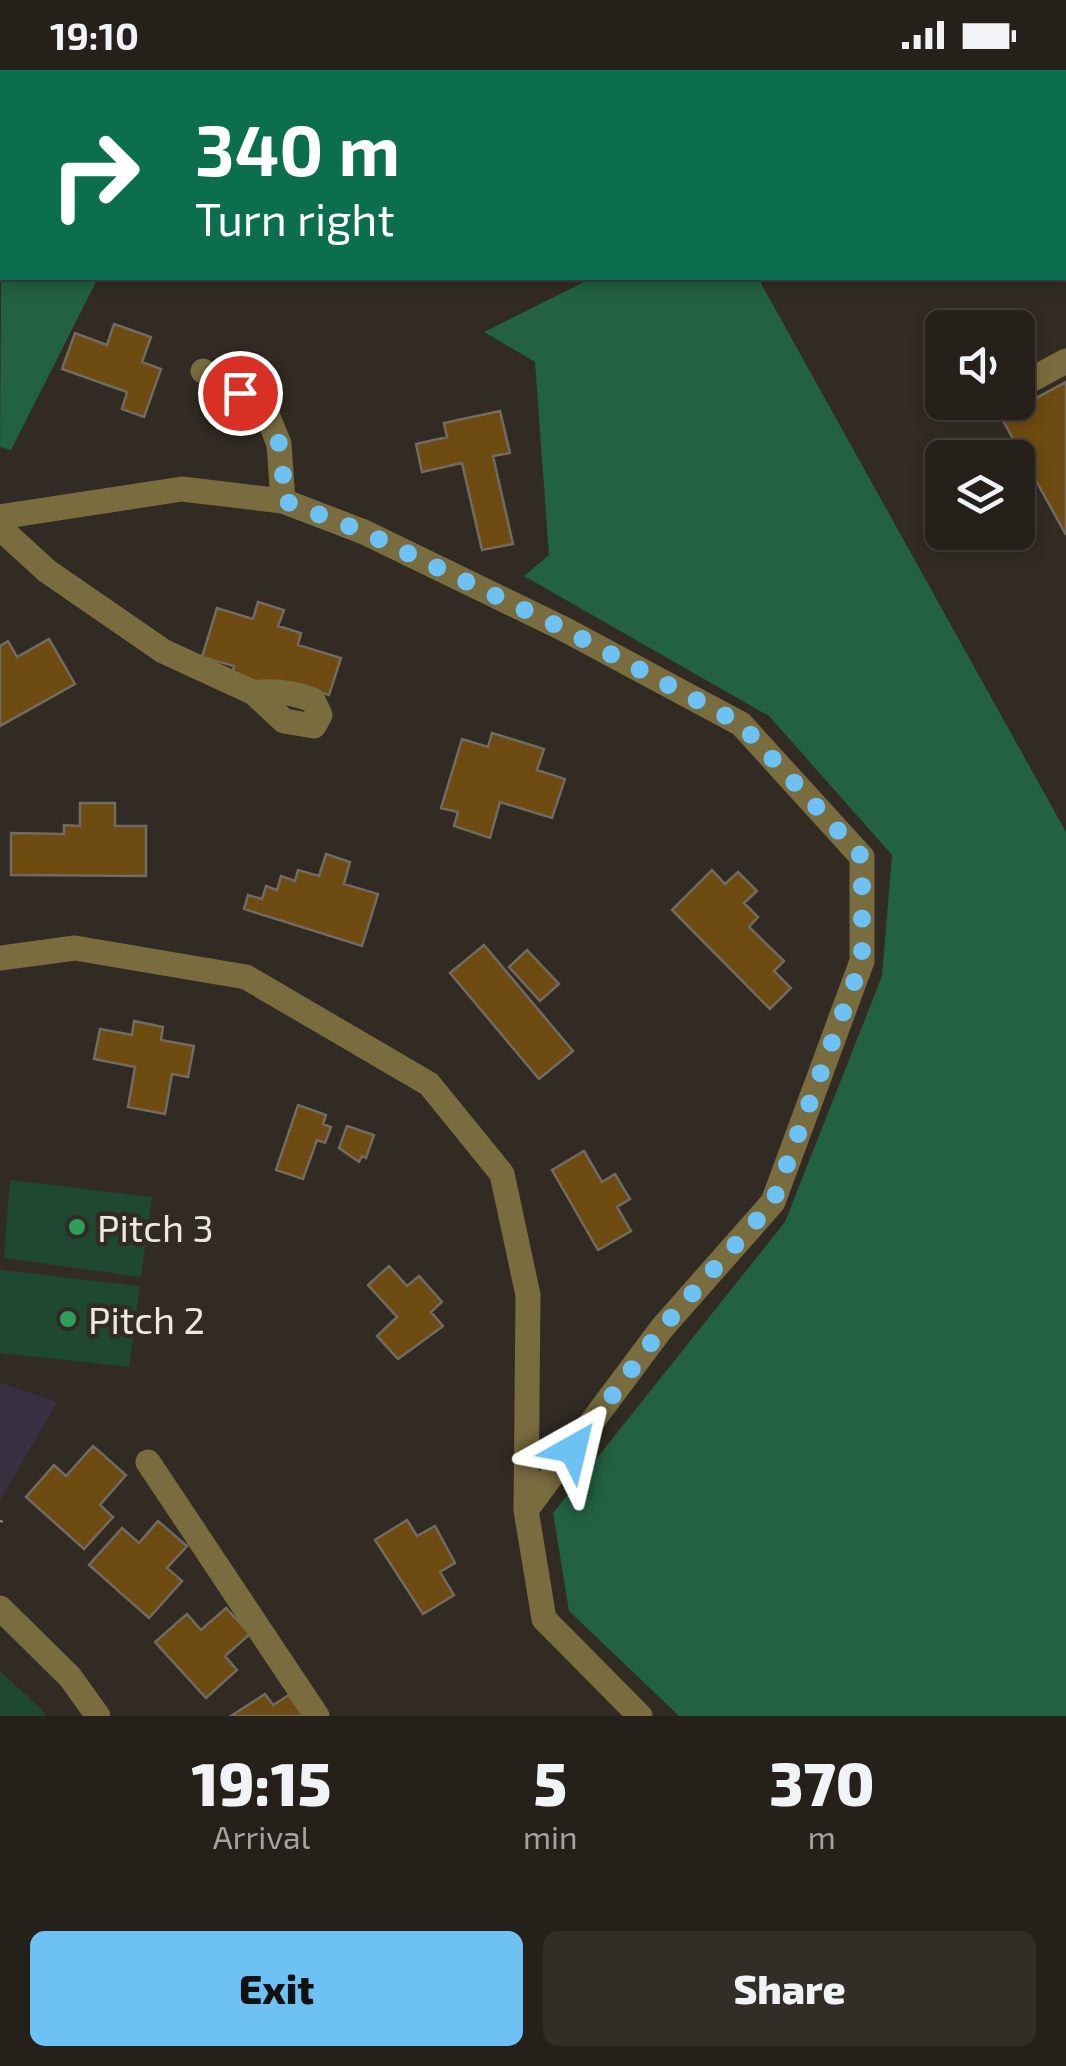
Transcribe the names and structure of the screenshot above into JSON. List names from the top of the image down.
{
  "places": ["Pitch 3", "Pitch 2"],
  "page": {
    "status": "19:10",
    "turn": ["340 m", "Turn right"],
    "eta": [
      "19:15",
      "Arrival",
      "5",
      "min",
      "370",
      "m"
    ],
    "buttons": ["Exit", "Share"]
  }
}
